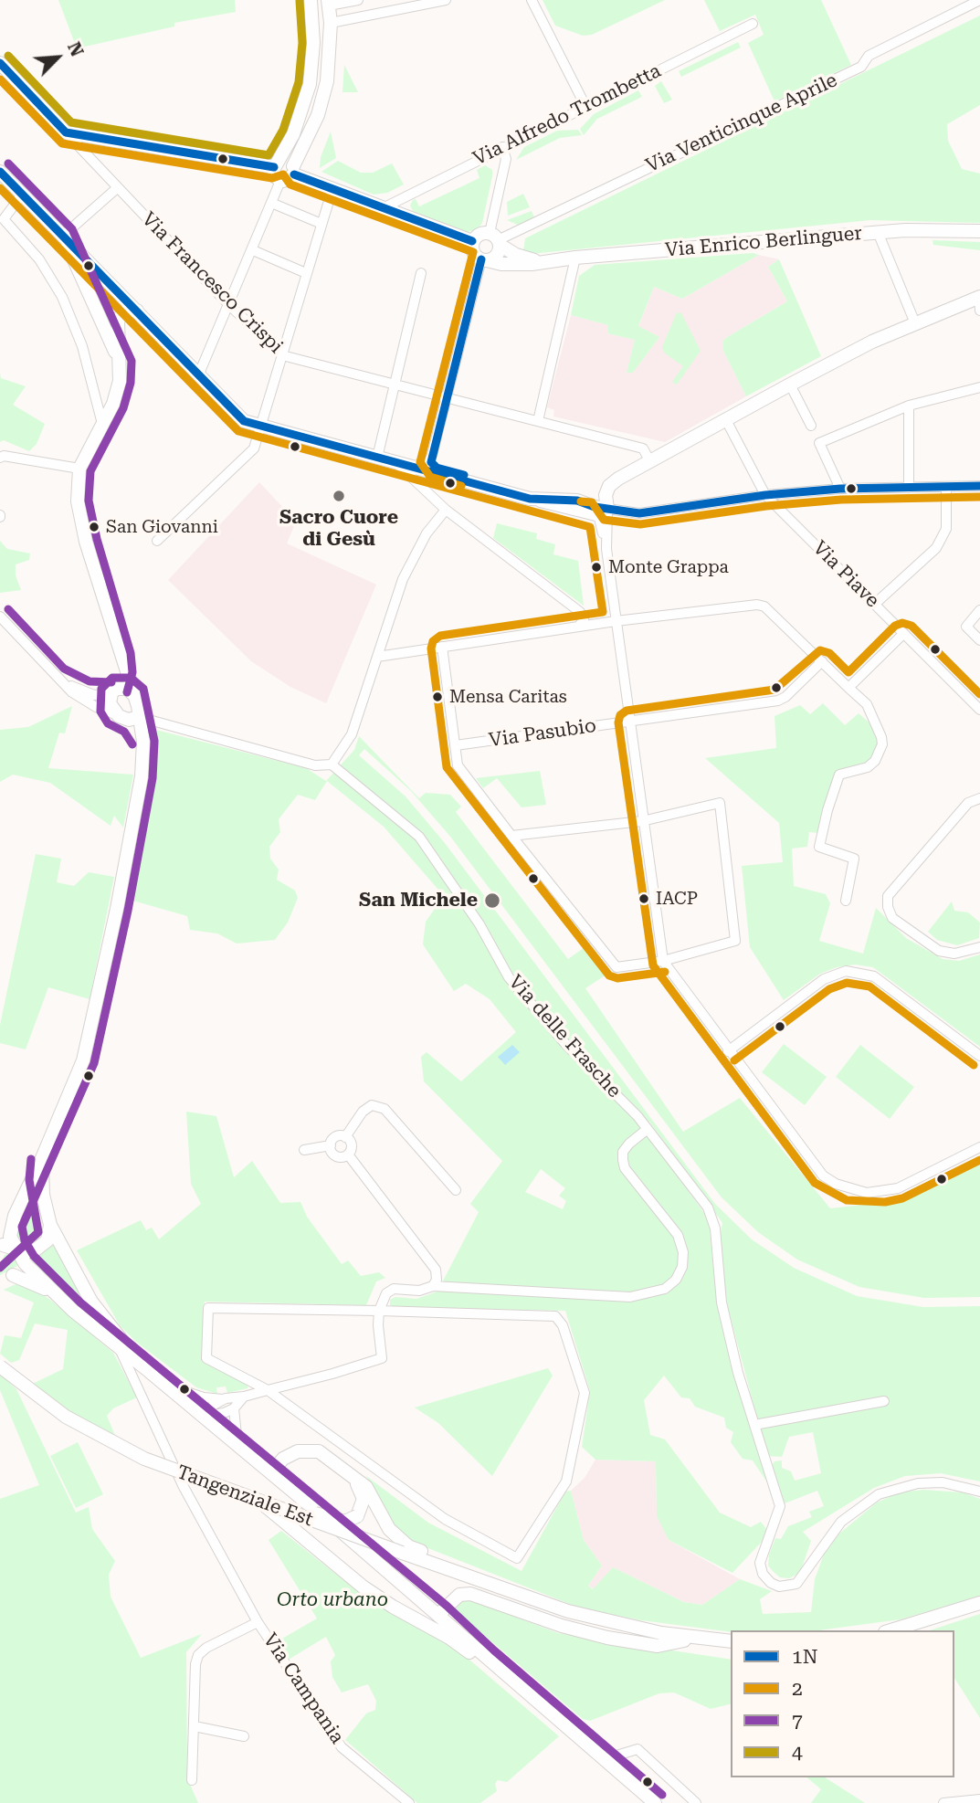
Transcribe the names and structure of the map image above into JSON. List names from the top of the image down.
{
  "streets": {
    "main road": ["Via Enrico Berlinguer", "Via Francesco Crispi", "Tangenziale Est"],
    "street": [
      "Via Alfredo Trombetta",
      "Via Venticinque Aprile",
      "Via Piave",
      "Via Pasubio",
      "Via delle Frasche",
      "Via Campania"
    ]
  },
  "crossings": [
    ["Via Venticinque Aprile", "Via Enrico Berlinguer"]
  ],
  "parks": ["Orto urbano"],
  "places": [
    "Sacro Cuore di Gesù",
    "San Giovanni",
    "Monte Grappa",
    "Mensa Caritas",
    "IACP",
    "San Michele"
  ],
  "lines": [
    "transit line 4",
    "transit line 1N",
    "transit line 2",
    "transit line 7"
  ],
  "legend": [
    "1N",
    "2",
    "7",
    "4"
  ],
  "north": "top right"
}
